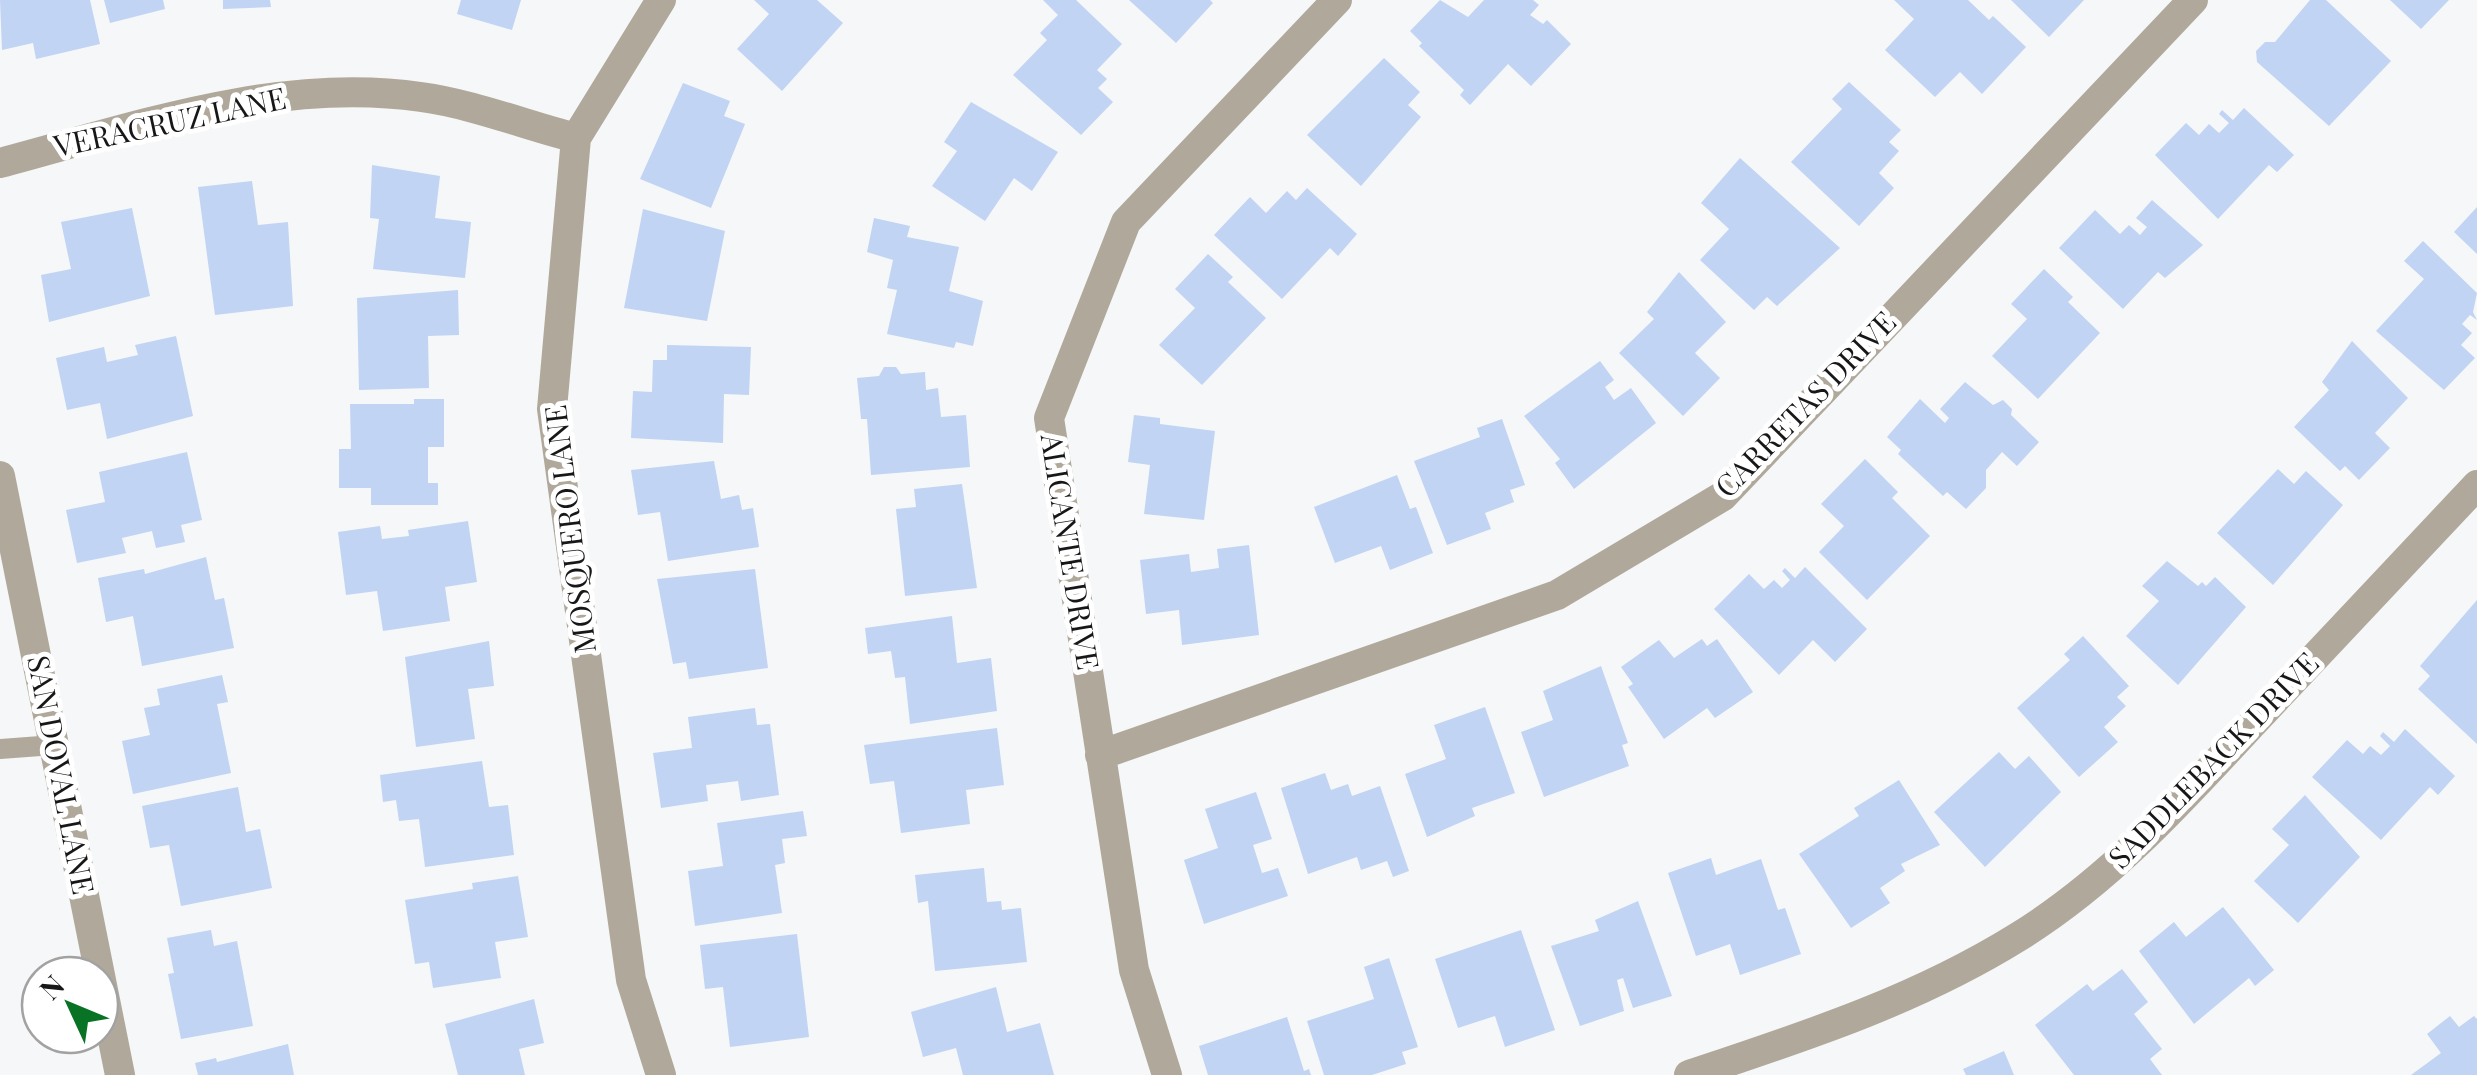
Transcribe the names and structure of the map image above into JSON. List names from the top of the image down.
{
  "streets": {
    "street": [
      "VERACRUZ LANE",
      "CARRETAS DRIVE",
      "MOSQUERO LANE",
      "ALICANTE DRIVE",
      "SADDLEBACK DRIVE",
      "SAN DOVAL LANE"
    ]
  },
  "crossings": [
    ["VERACRUZ LANE", "MOSQUERO LANE"],
    ["CARRETAS DRIVE", "ALICANTE DRIVE"]
  ],
  "north": "top left"
}
